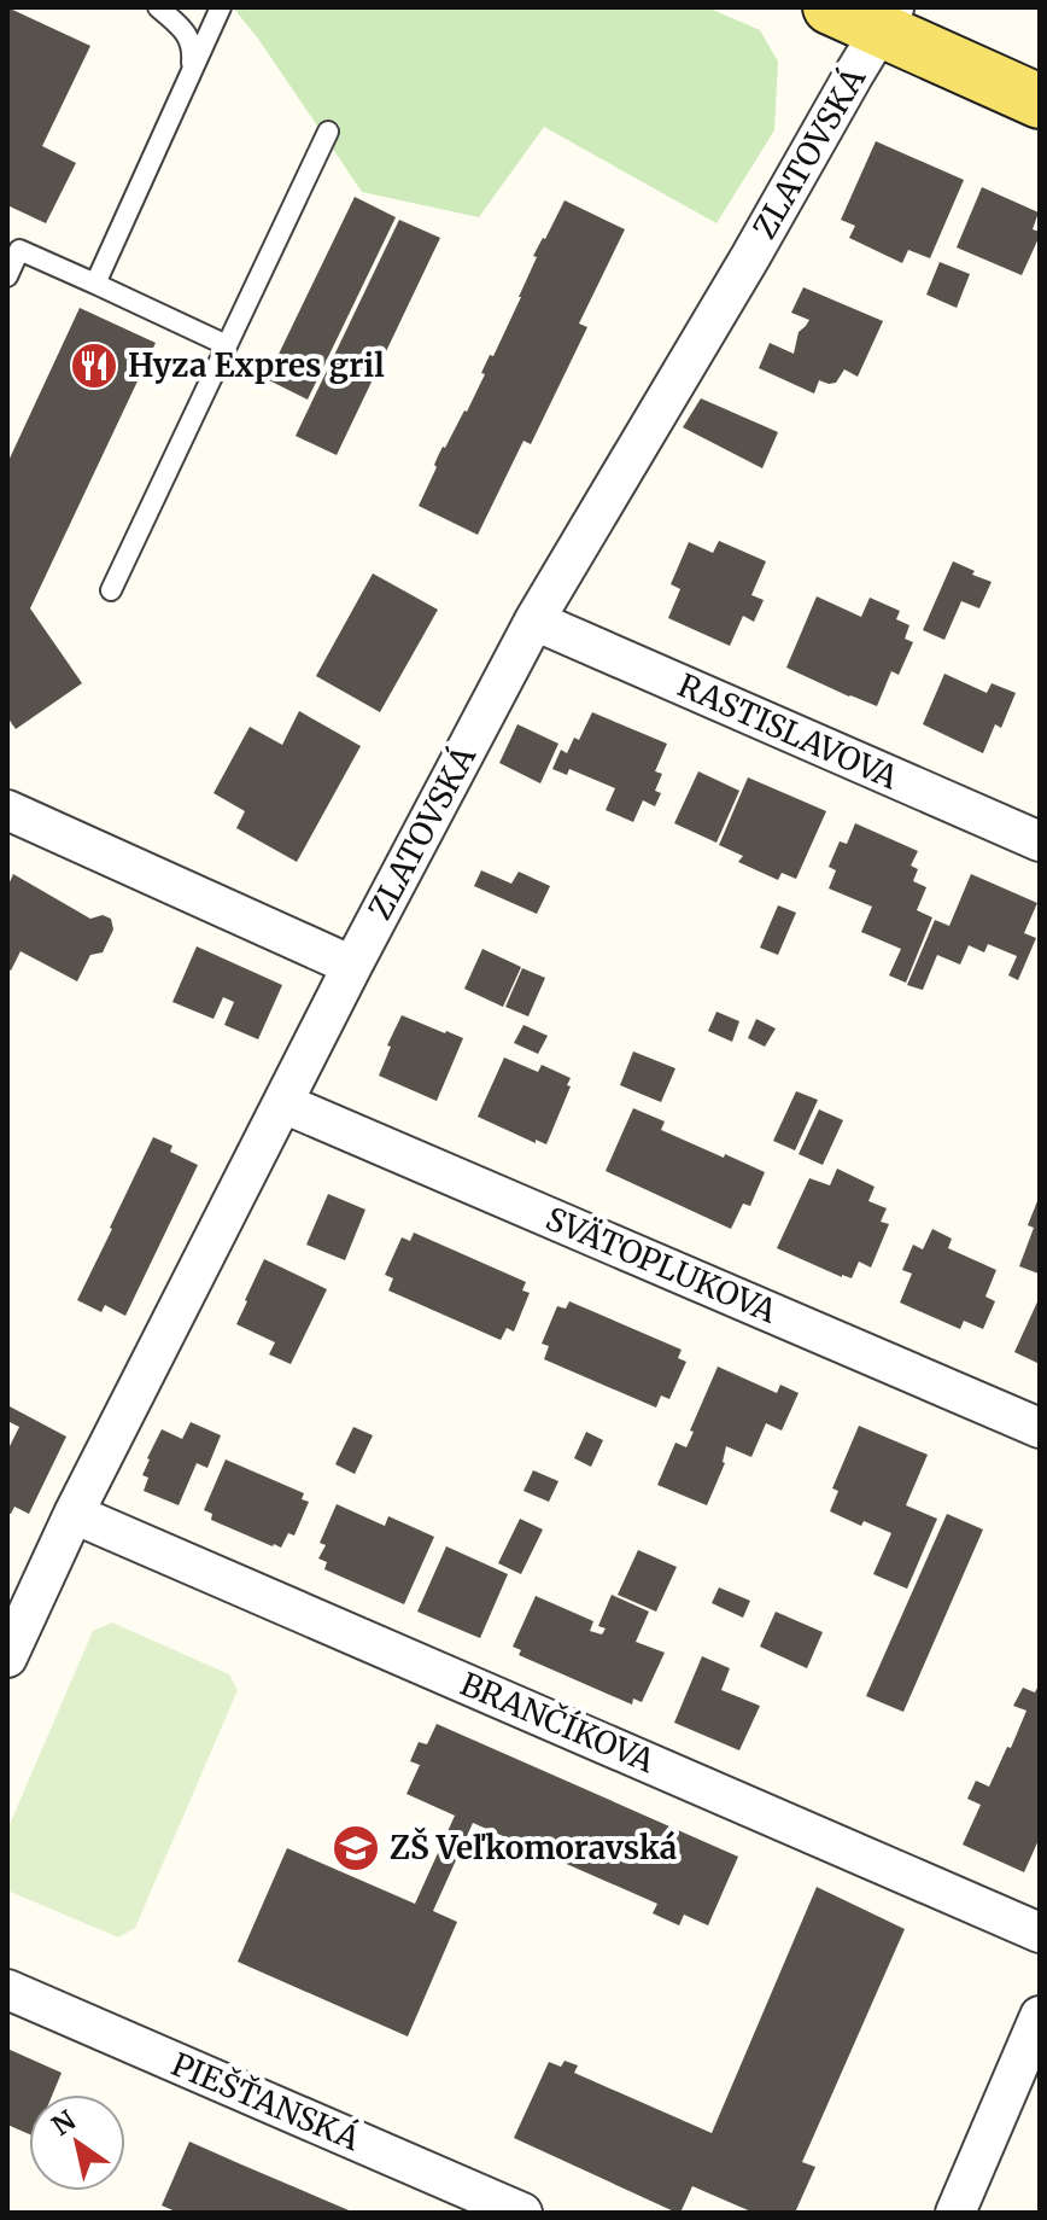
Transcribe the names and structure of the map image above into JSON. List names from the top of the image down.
{
  "streets": {
    "street": [
      "ZLATOVSKÁ",
      "RASTISLAVOVA",
      "SVÄTOPLUKOVA",
      "BRANČÍKOVA",
      "PIEŠŤANSKÁ"
    ]
  },
  "crossings": [
    ["ZLATOVSKÁ", "RASTISLAVOVA"],
    ["ZLATOVSKÁ", "SVÄTOPLUKOVA"],
    ["ZLATOVSKÁ", "BRANČÍKOVA"]
  ],
  "places": {
    "restaurant": ["Hyza Expres gril"],
    "school or university": ["ZŠ Veľkomoravská"]
  },
  "north": "top left"
}
